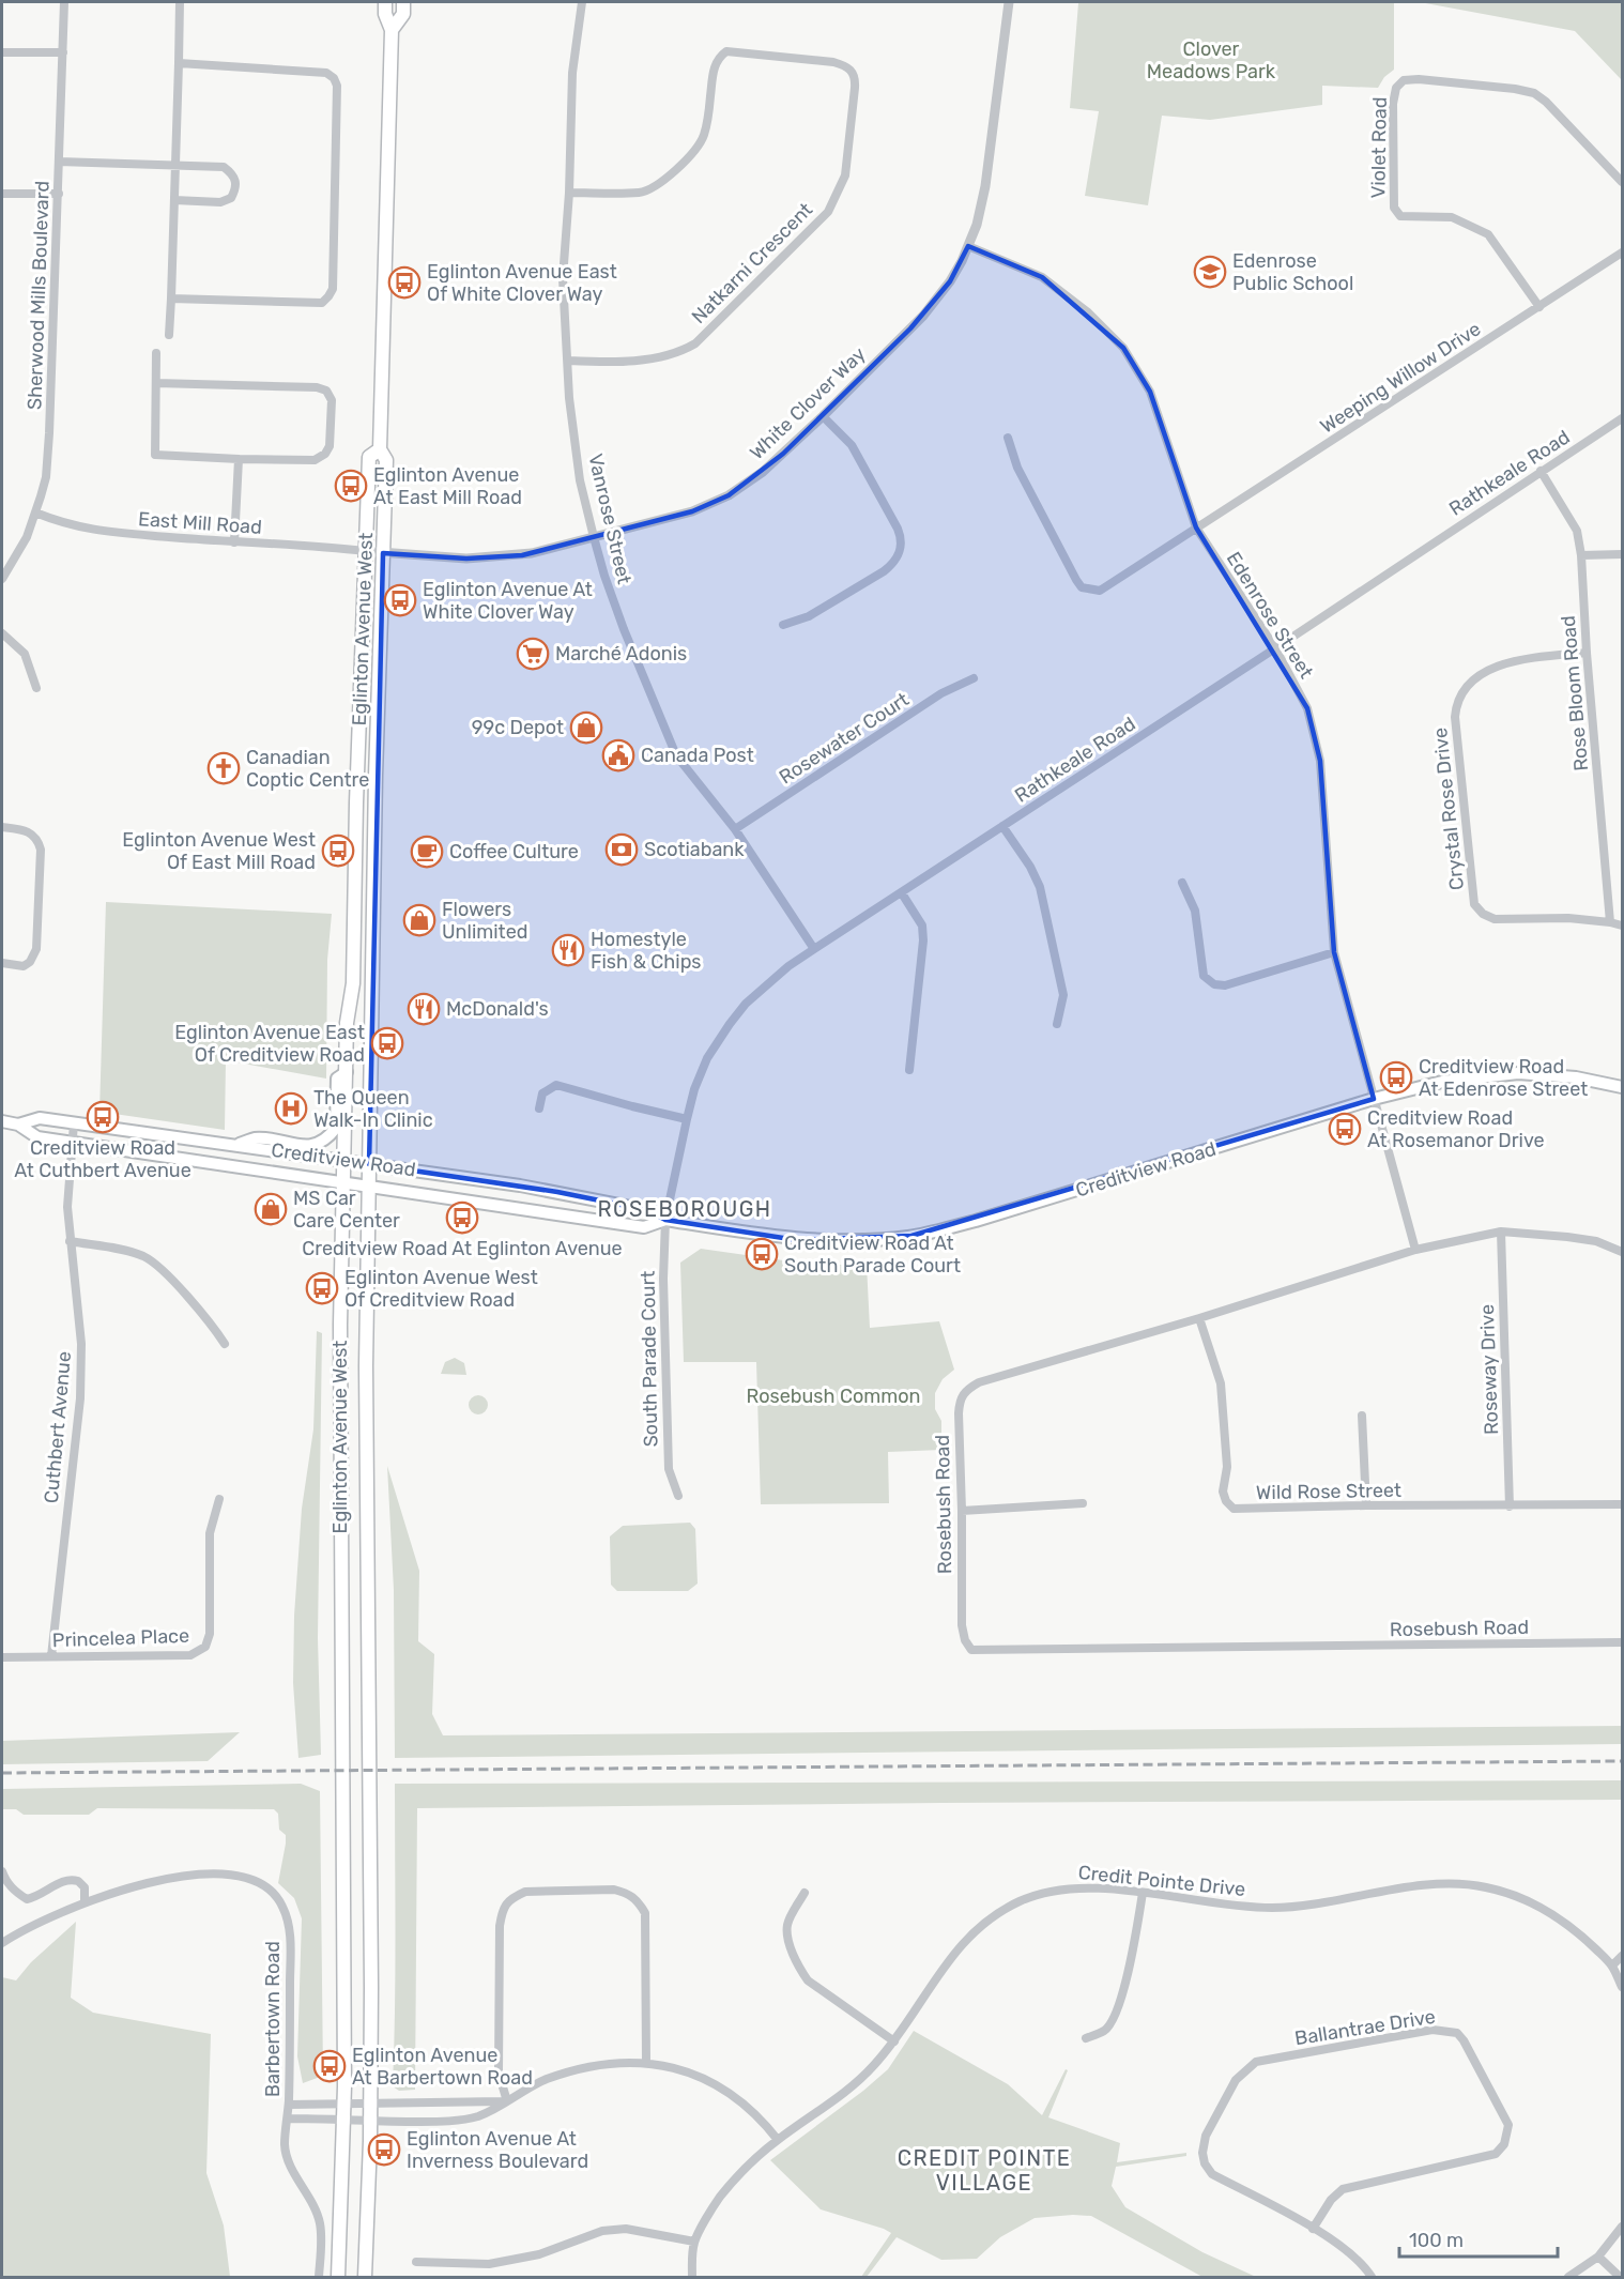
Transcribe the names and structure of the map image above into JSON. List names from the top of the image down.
{
  "streets": {
    "main road": ["Eglinton Avenue West", "Creditview Road"],
    "street": [
      "Violet Road",
      "Natkarni Crescent",
      "Sherwood Mills Boulevard",
      "Weeping Willow Drive",
      "White Clover Way",
      "Rathkeale Road",
      "Vanrose Street",
      "East Mill Road",
      "Edenrose Street",
      "Rose Bloom Road",
      "Rosewater Court",
      "Crystal Rose Drive",
      "South Parade Court",
      "Roseway Drive",
      "Cuthbert Avenue",
      "Wild Rose Street",
      "Rosebush Road",
      "Princelea Place",
      "Credit Pointe Drive",
      "Barbertown Road",
      "Ballantrae Drive"
    ]
  },
  "crossings": [
    ["Violet Road", "Weeping Willow Drive"],
    ["Natkarni Crescent", "Vanrose Street"],
    ["Sherwood Mills Boulevard", "East Mill Road"],
    ["Weeping Willow Drive", "Edenrose Street"],
    ["White Clover Way", "Vanrose Street"],
    ["White Clover Way", "East Mill Road"],
    ["White Clover Way", "Edenrose Street"],
    ["White Clover Way", "Eglinton Avenue West"],
    ["Rathkeale Road", "Vanrose Street"],
    ["Rathkeale Road", "Edenrose Street"],
    ["Rathkeale Road", "Rose Bloom Road"],
    ["Rathkeale Road", "Creditview Road"],
    ["Rathkeale Road", "South Parade Court"],
    ["Vanrose Street", "Rosewater Court"],
    ["East Mill Road", "Eglinton Avenue West"],
    ["Edenrose Street", "Creditview Road"],
    ["Edenrose Street", "Rosebush Road"],
    ["Eglinton Avenue West", "Creditview Road"],
    ["Rose Bloom Road", "Crystal Rose Drive"],
    ["Creditview Road", "South Parade Court"],
    ["Creditview Road", "Cuthbert Avenue"],
    ["Roseway Drive", "Wild Rose Street"],
    ["Roseway Drive", "Rosebush Road"],
    ["Cuthbert Avenue", "Princelea Place"],
    ["Wild Rose Street", "Rosebush Road"]
  ],
  "districts": ["ROSEBOROUGH", "CREDIT POINTE VILLAGE"],
  "parks": ["Clover Meadows Park", "Rosebush Common"],
  "places": {
    "school or university": ["Edenrose Public School"],
    "bus stop": [
      "Eglinton Avenue East Of White Clover Way",
      "Eglinton Avenue At East Mill Road",
      "Eglinton Avenue At White Clover Way",
      "Eglinton Avenue West Of East Mill Road",
      "Eglinton Avenue East Of Creditview Road",
      "Creditview Road At Edenrose Street",
      "Creditview Road At Cuthbert Avenue",
      "Creditview Road At Rosemanor Drive",
      "Creditview Road At Eglinton Avenue",
      "Creditview Road At South Parade Court",
      "Eglinton Avenue West Of Creditview Road",
      "Eglinton Avenue At Barbertown Road",
      "Eglinton Avenue At Inverness Boulevard"
    ],
    "supermarket": ["Marché Adonis"],
    "shop": ["99c Depot", "Flowers Unlimited", "MS Car Care Center"],
    "public building": ["Canada Post"],
    "church": ["Canadian Coptic Centre"],
    "bank": ["Scotiabank"],
    "cafe": ["Coffee Culture"],
    "restaurant": ["Homestyle Fish & Chips", "McDonald's"],
    "hospital": ["The Queen Walk-In Clinic"]
  },
  "scale_bar": "100 m"
}
